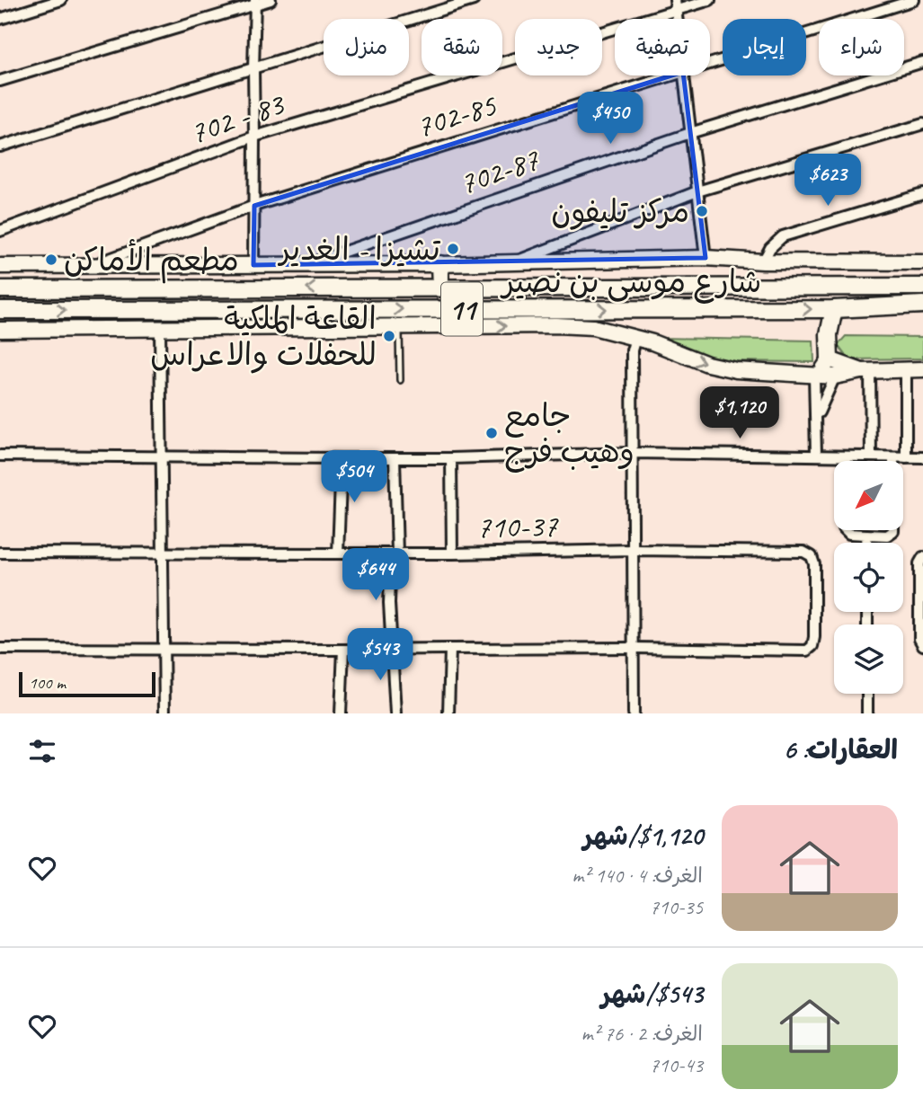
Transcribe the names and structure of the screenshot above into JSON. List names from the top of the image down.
{
  "streets": {
    "main road": ["شارع موسى بن نصير", "11"],
    "street": [
      "702-85",
      "702 - 83",
      "702-87",
      "710-37"
    ]
  },
  "places": [
    "مركز تليفون",
    "تشيزا - الغدير",
    "مطعم الأماكن",
    "القاعة الملكية للحفلات والاعراس",
    "جامع وهيب فرج"
  ],
  "scale_bar": "100 m",
  "north": "bottom left",
  "page": {
    "chip": [
      "شراء",
      "إيجار",
      "تصفية",
      "جديد",
      "شقة",
      "منزل"
    ],
    "price": [
      "$450",
      "$623",
      "$1,120",
      "$504",
      "$644",
      "$543"
    ],
    "scale": "100 m",
    "heading": "العقارات: 6",
    "list": [
      {
        "name": "$1,120/شهر",
        "note": "الغرف: 4 · 140 m² · 710-35"
      },
      {
        "name": "$543/شهر",
        "note": "الغرف: 2 · 76 m² · 710-43"
      }
    ]
  }
}
